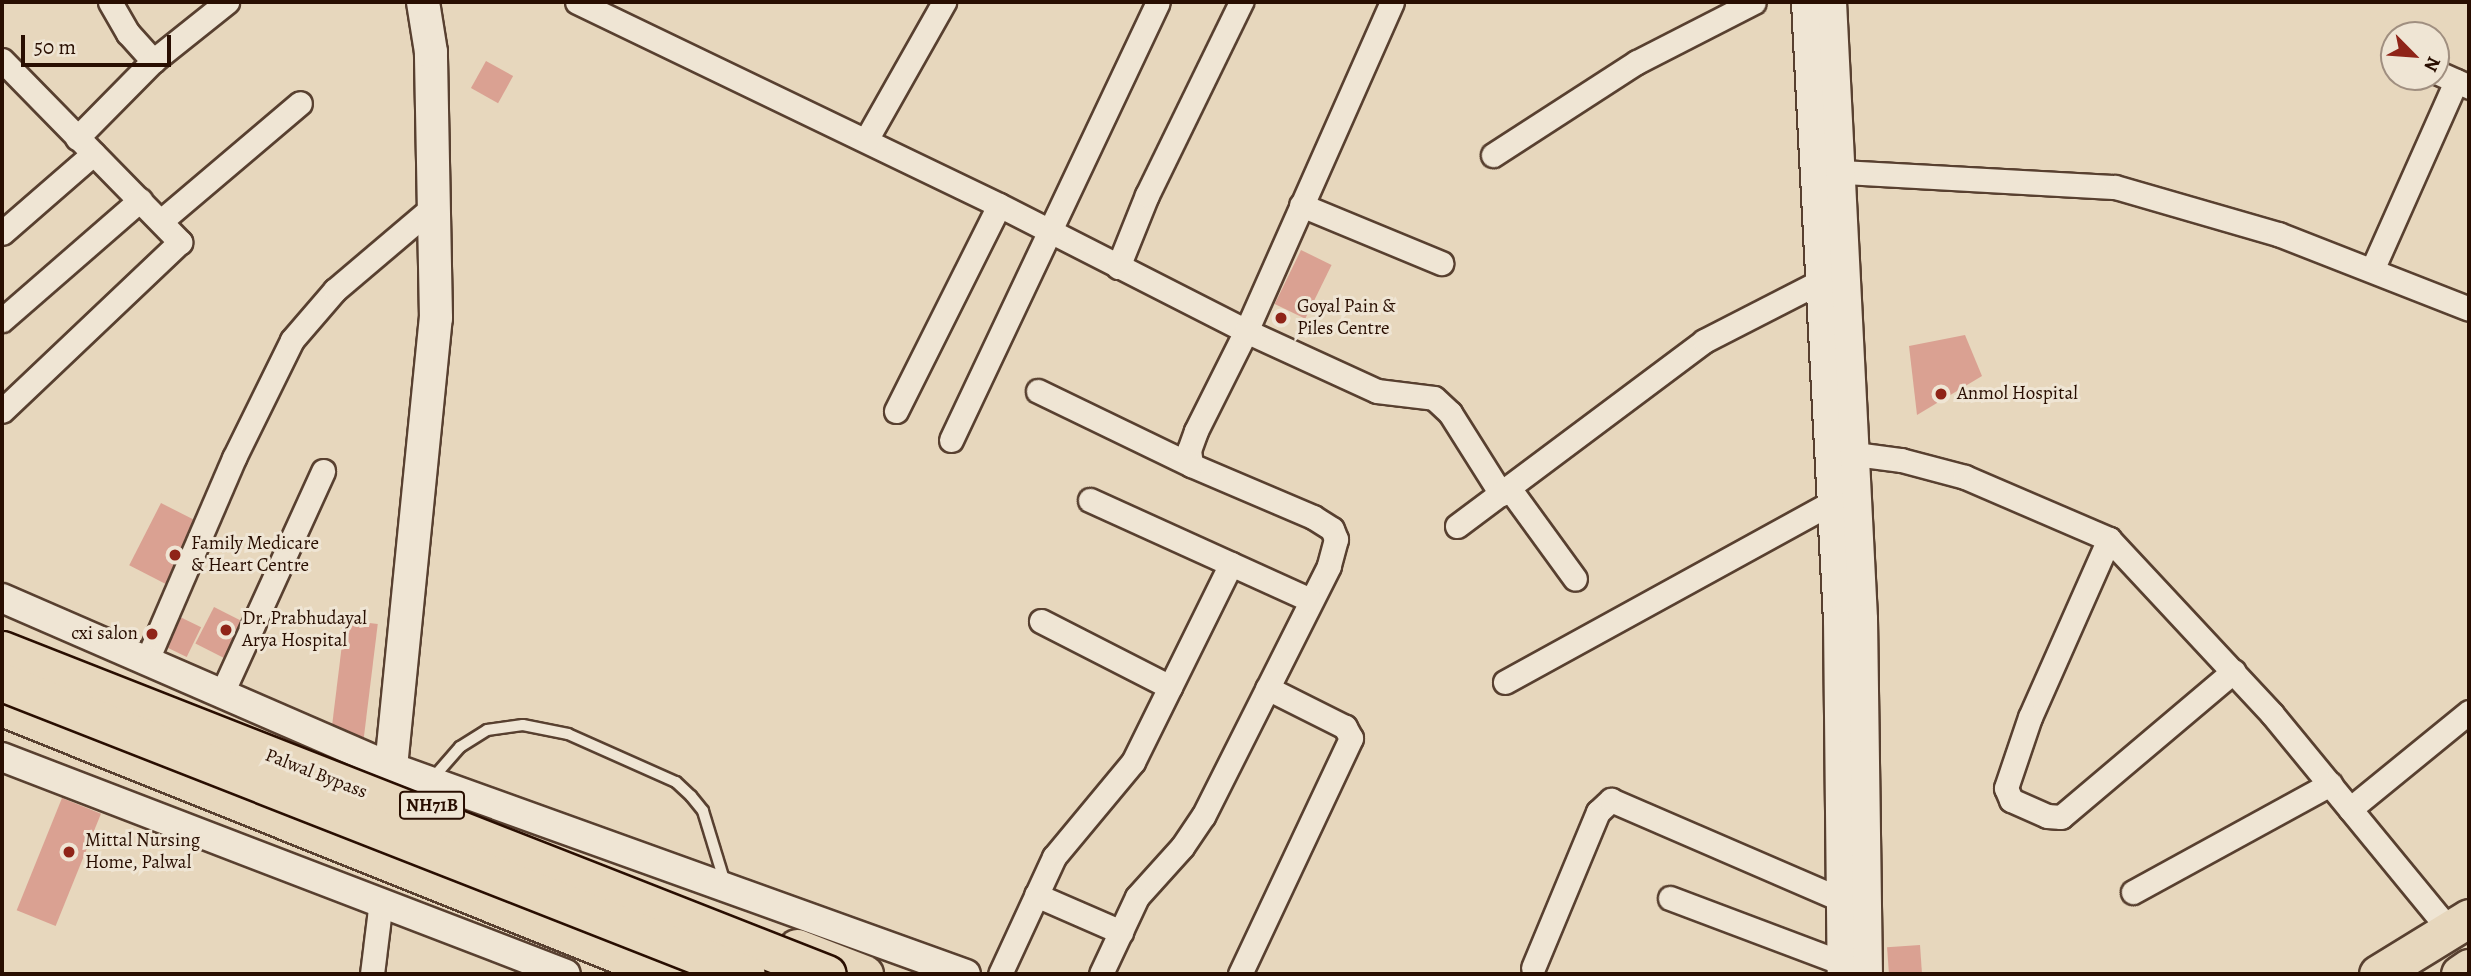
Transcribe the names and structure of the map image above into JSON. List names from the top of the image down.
{
  "streets": {
    "highway": ["Palwal Bypass", "NH71B"]
  },
  "crossings": [
    ["Palwal Bypass", "NH71B"]
  ],
  "places": [
    "Goyal Pain & Piles Centre",
    "Anmol Hospital",
    "Family Medicare & Heart Centre",
    "Dr. Prabhudayal Arya Hospital",
    "cxi salon",
    "Mittal Nursing Home, Palwal"
  ],
  "scale_bar": "50 m",
  "north": "bottom right"
}
